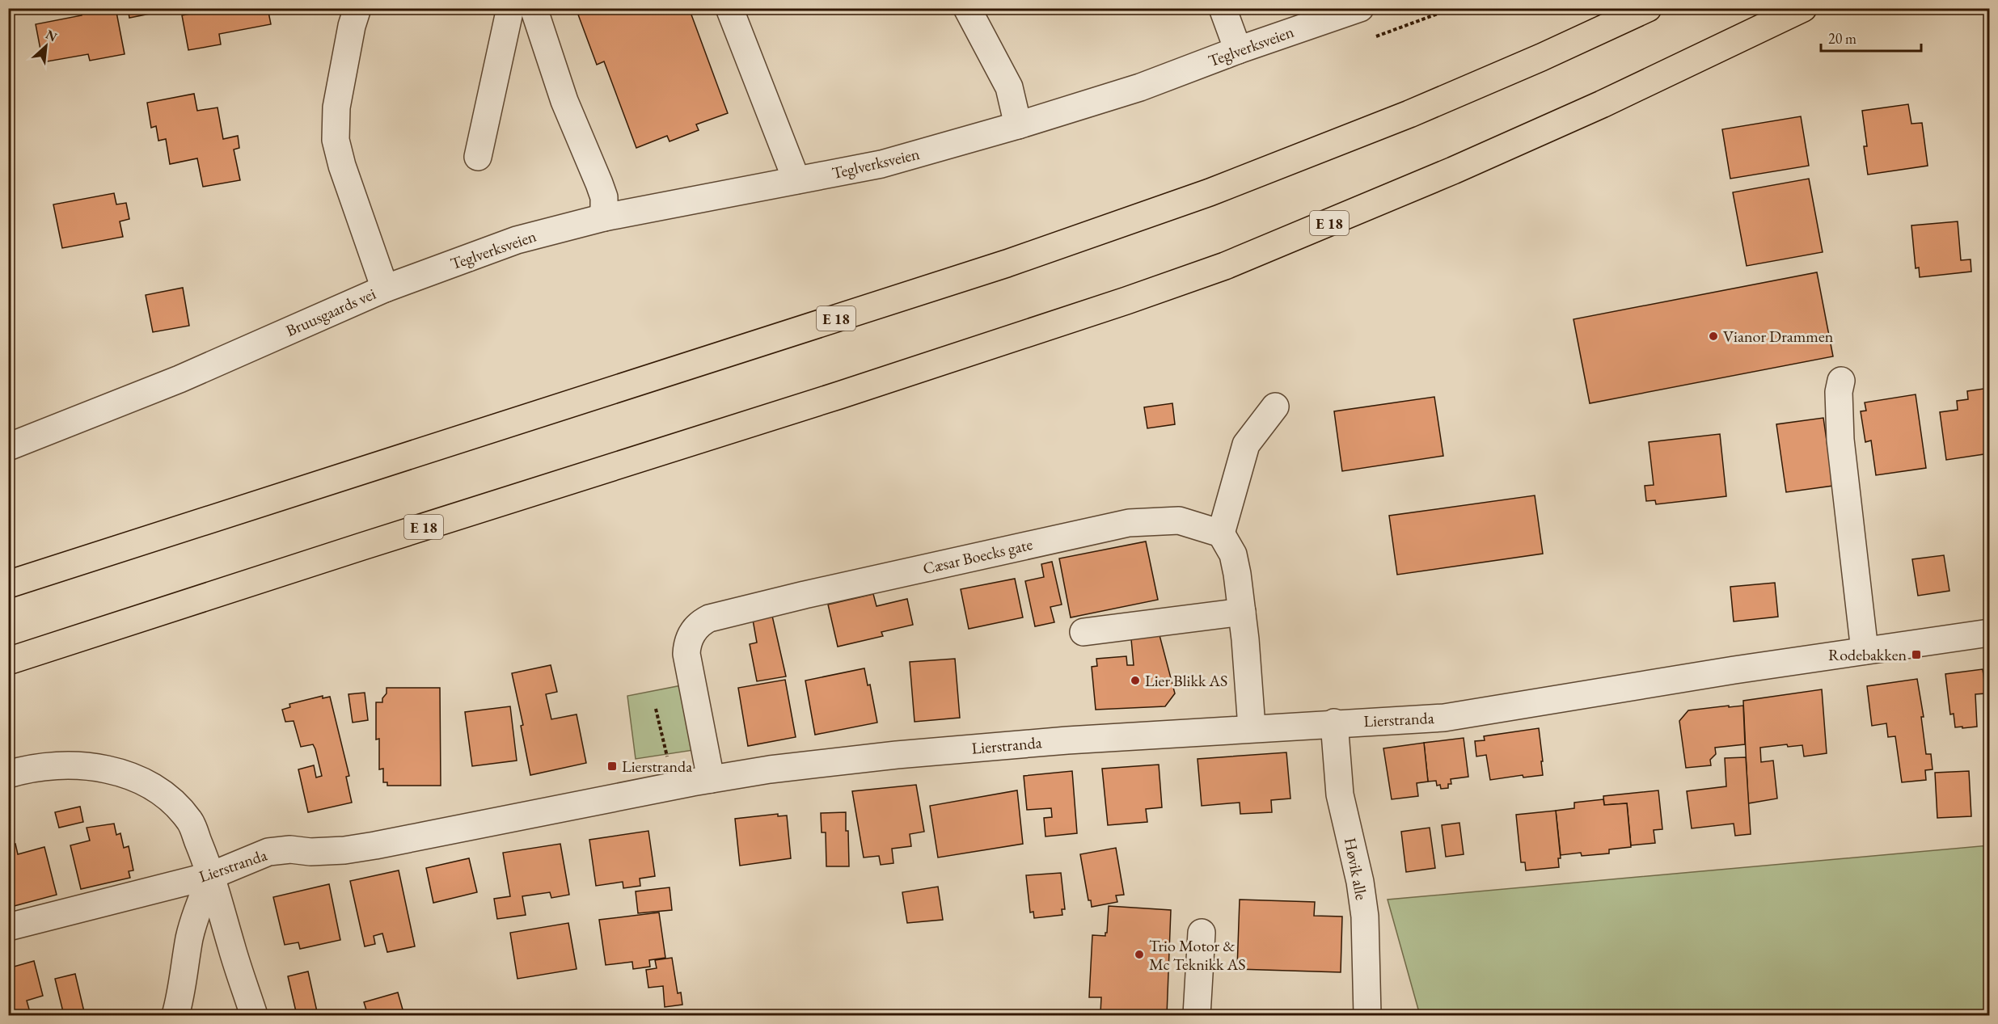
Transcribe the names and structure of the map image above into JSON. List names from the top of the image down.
{
  "streets": {
    "highway": ["E 18"],
    "street": [
      "Teglverksveien",
      "Bruusgaards vei",
      "Cæsar Boecks gate",
      "Lierstranda",
      "Høvik alle"
    ]
  },
  "crossings": [
    ["Teglverksveien", "Bruusgaards vei"],
    ["Cæsar Boecks gate", "Lierstranda"],
    ["Lierstranda", "Høvik alle"]
  ],
  "places": {
    "other": ["Vianor Drammen", "Lier Blikk AS", "Trio Motor & Mc Teknikk AS"],
    "transit": ["Rodebakken", "Lierstranda"]
  },
  "scale_bar": "20 m",
  "north": "top right"
}
